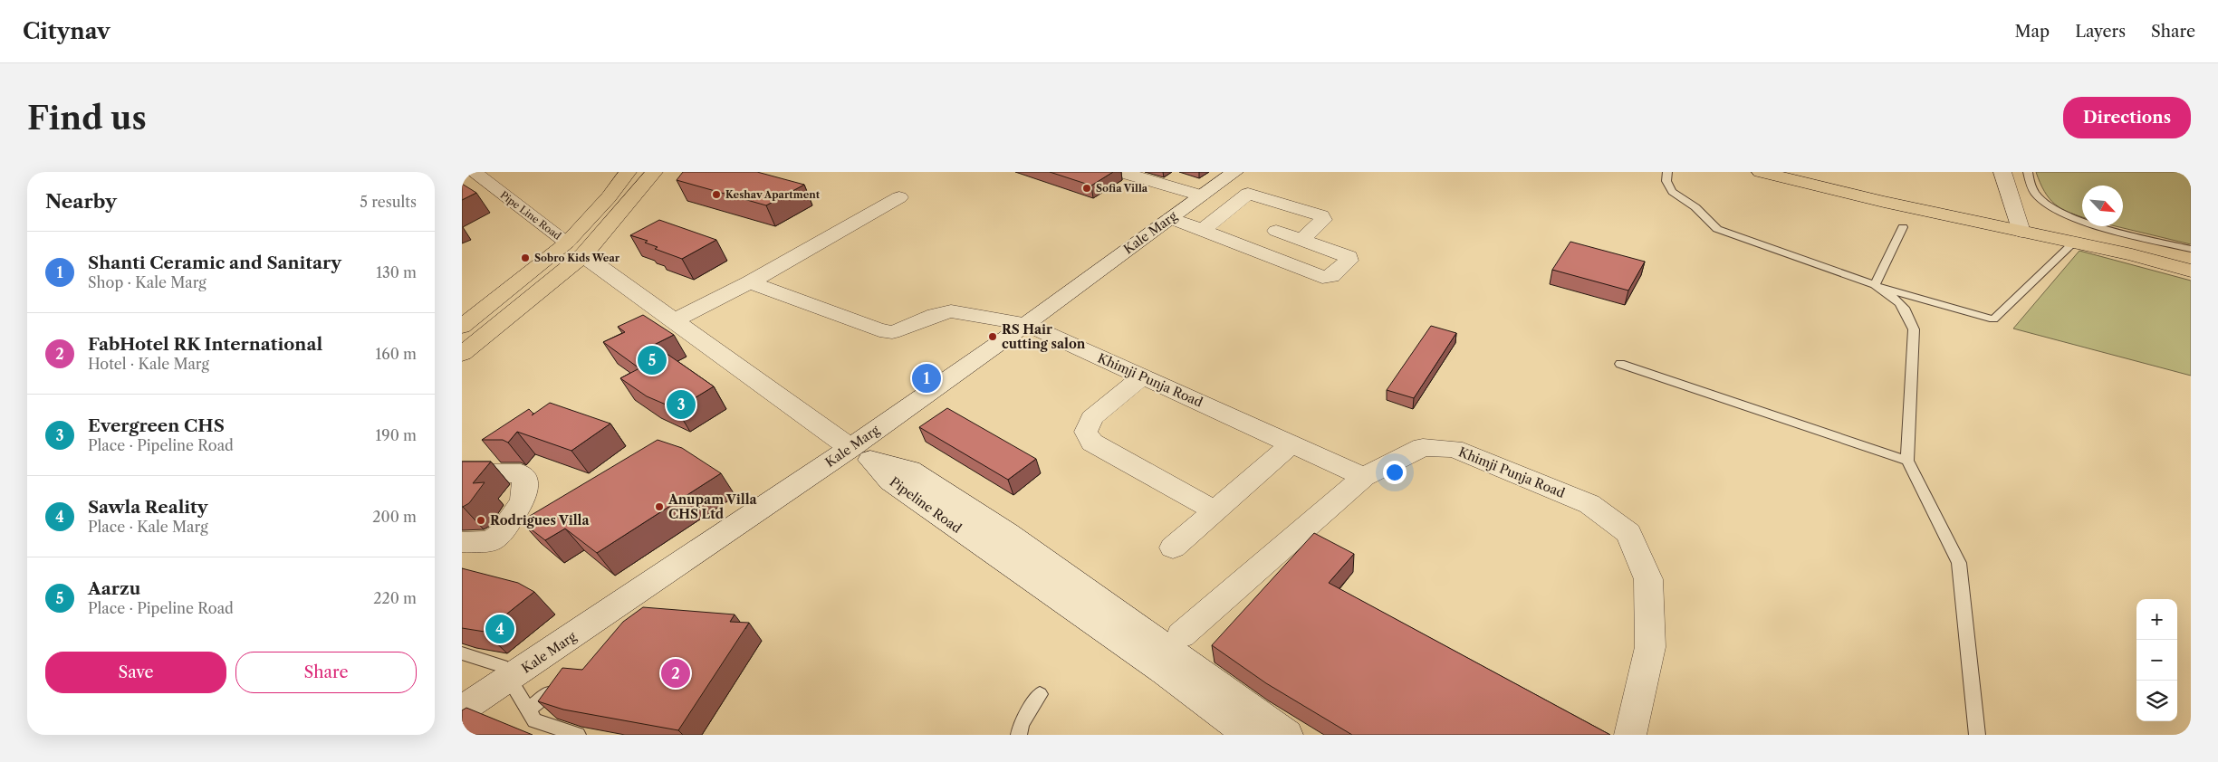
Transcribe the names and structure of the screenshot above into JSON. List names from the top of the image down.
{
  "streets": {
    "street": [
      "Pipe Line Road",
      "Kale Marg",
      "Khimji Punja Road",
      "Pipeline Road"
    ]
  },
  "crossings": [
    ["Kale Marg", "Khimji Punja Road"],
    ["Kale Marg", "Pipeline Road"]
  ],
  "places": [
    "Sofia Villa",
    "Keshav Apartment",
    "Sobro Kids Wear",
    "RS Hair cutting salon",
    "Anupam Villa CHS Ltd",
    "Rodrigues Villa"
  ],
  "north": "bottom right",
  "page": {
    "header": "Citynav",
    "nav": ["Map", "Layers", "Share"],
    "buttons": [
      "Directions",
      ["Save", "Share"]
    ],
    "title": "Find us",
    "heading": ["Nearby", "5 results"],
    "list": [
      {
        "mark": "1",
        "name": "Shanti Ceramic and Sanitary",
        "note": "Shop · Kale Marg",
        "value": "130 m"
      },
      {
        "mark": "2",
        "name": "FabHotel RK International",
        "note": "Hotel · Kale Marg",
        "value": "160 m"
      },
      {
        "mark": "3",
        "name": "Evergreen CHS",
        "note": "Place · Pipeline Road",
        "value": "190 m"
      },
      {
        "mark": "4",
        "name": "Sawla Reality",
        "note": "Place · Kale Marg",
        "value": "200 m"
      },
      {
        "mark": "5",
        "name": "Aarzu",
        "note": "Place · Pipeline Road",
        "value": "220 m"
      }
    ],
    "pins": [
      "5",
      "1",
      "3",
      "4",
      "2"
    ],
    "map_buttons": ["+", "−"]
  }
}
